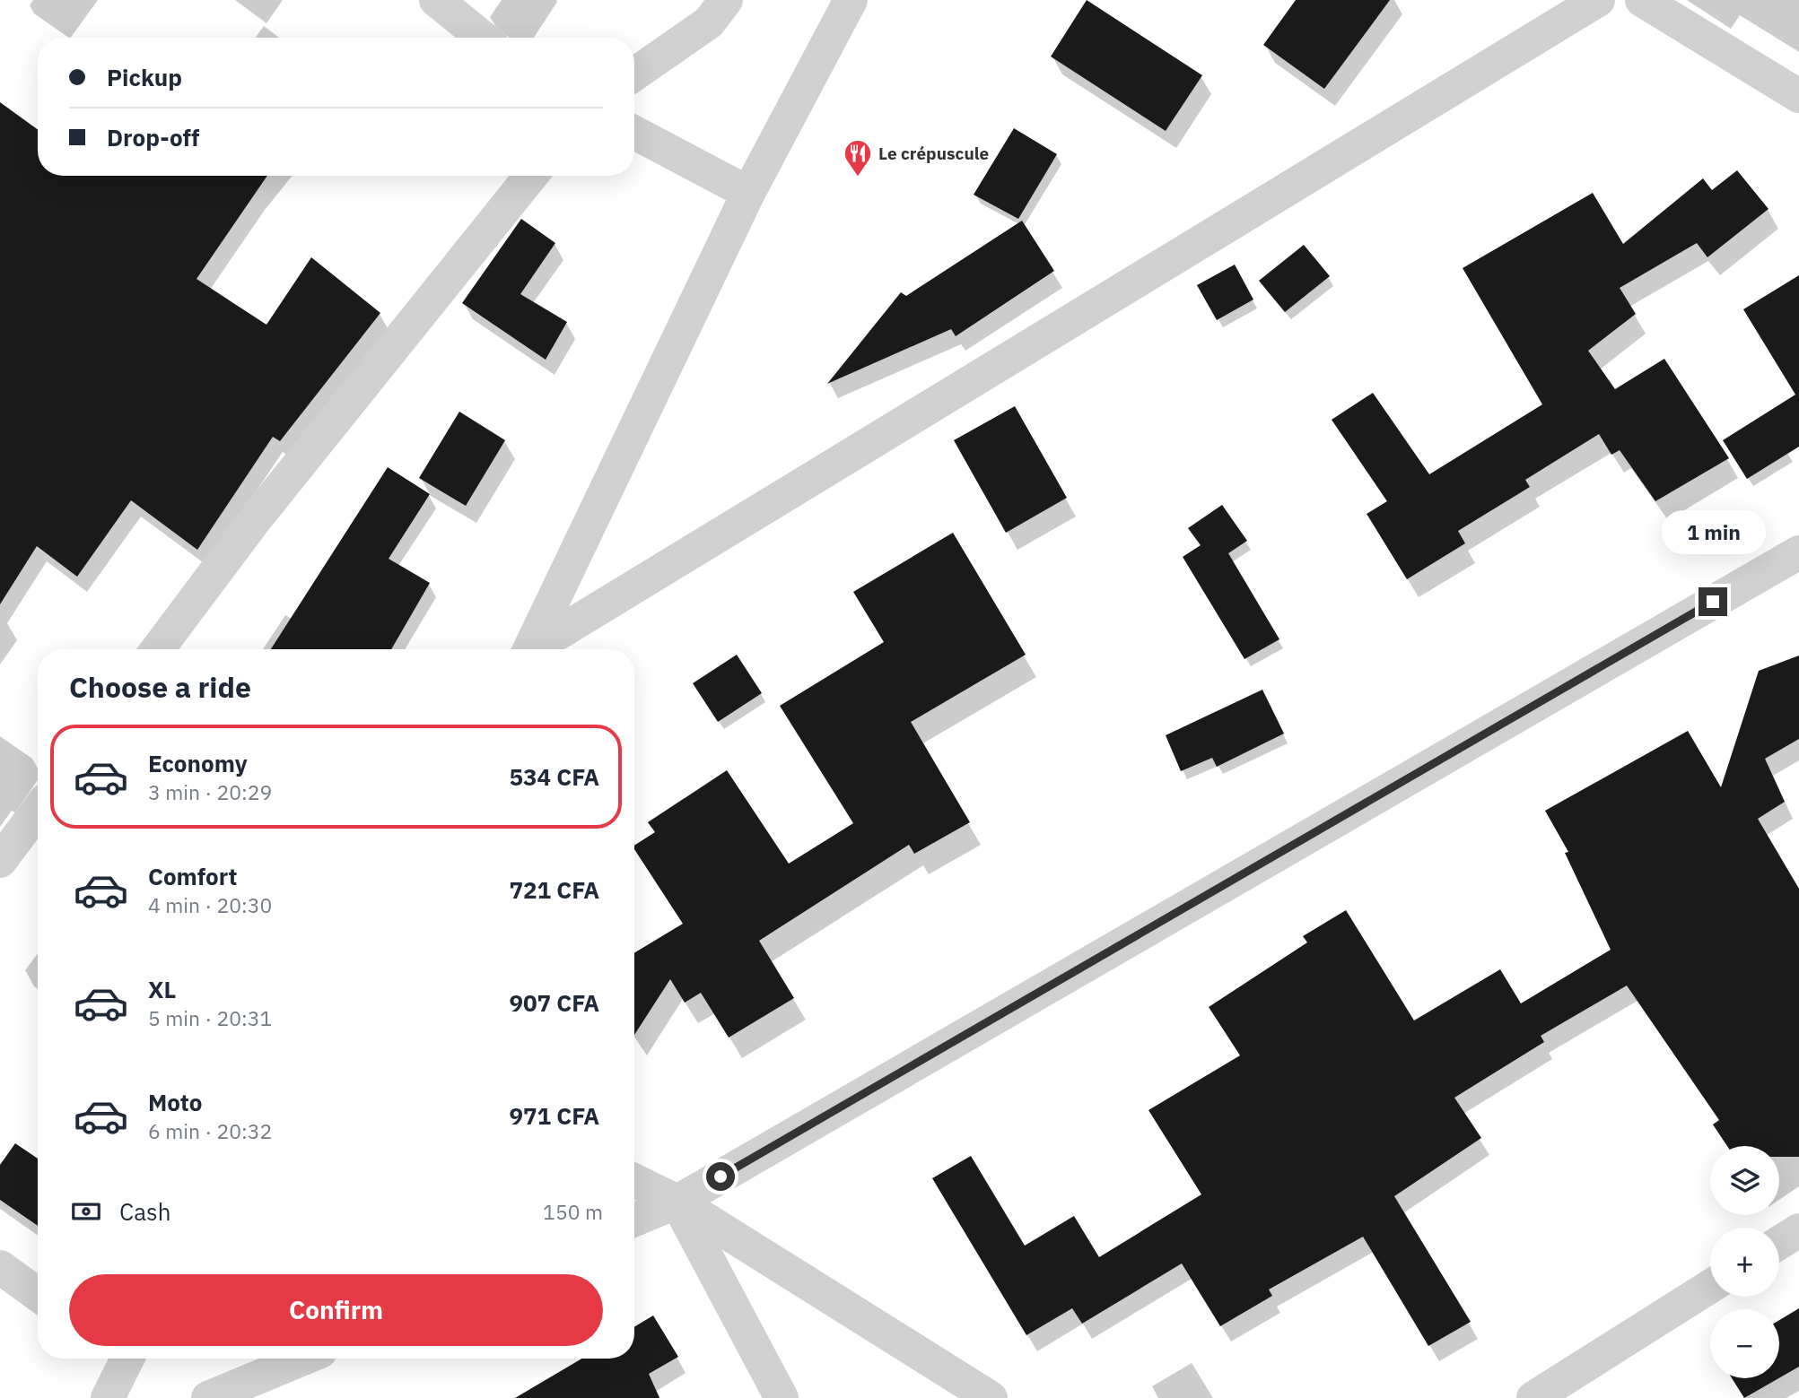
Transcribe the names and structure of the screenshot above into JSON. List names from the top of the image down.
{
  "places": {
    "restaurant": ["Le crépuscule"]
  },
  "page": {
    "banner": ["Pickup", "Drop-off"],
    "bubble": "1 min",
    "heading": "Choose a ride",
    "list": [
      {
        "name": "Economy",
        "note": "3 min · 20:29",
        "value": "534 CFA"
      },
      {
        "name": "Comfort",
        "note": "4 min · 20:30",
        "value": "721 CFA"
      },
      {
        "name": "XL",
        "note": "5 min · 20:31",
        "value": "907 CFA"
      },
      {
        "name": "Moto",
        "note": "6 min · 20:32",
        "value": "971 CFA"
      }
    ],
    "map_buttons": ["+", "−"],
    "pay": ["Cash", "150 m"],
    "buttons": "Confirm"
  }
}
